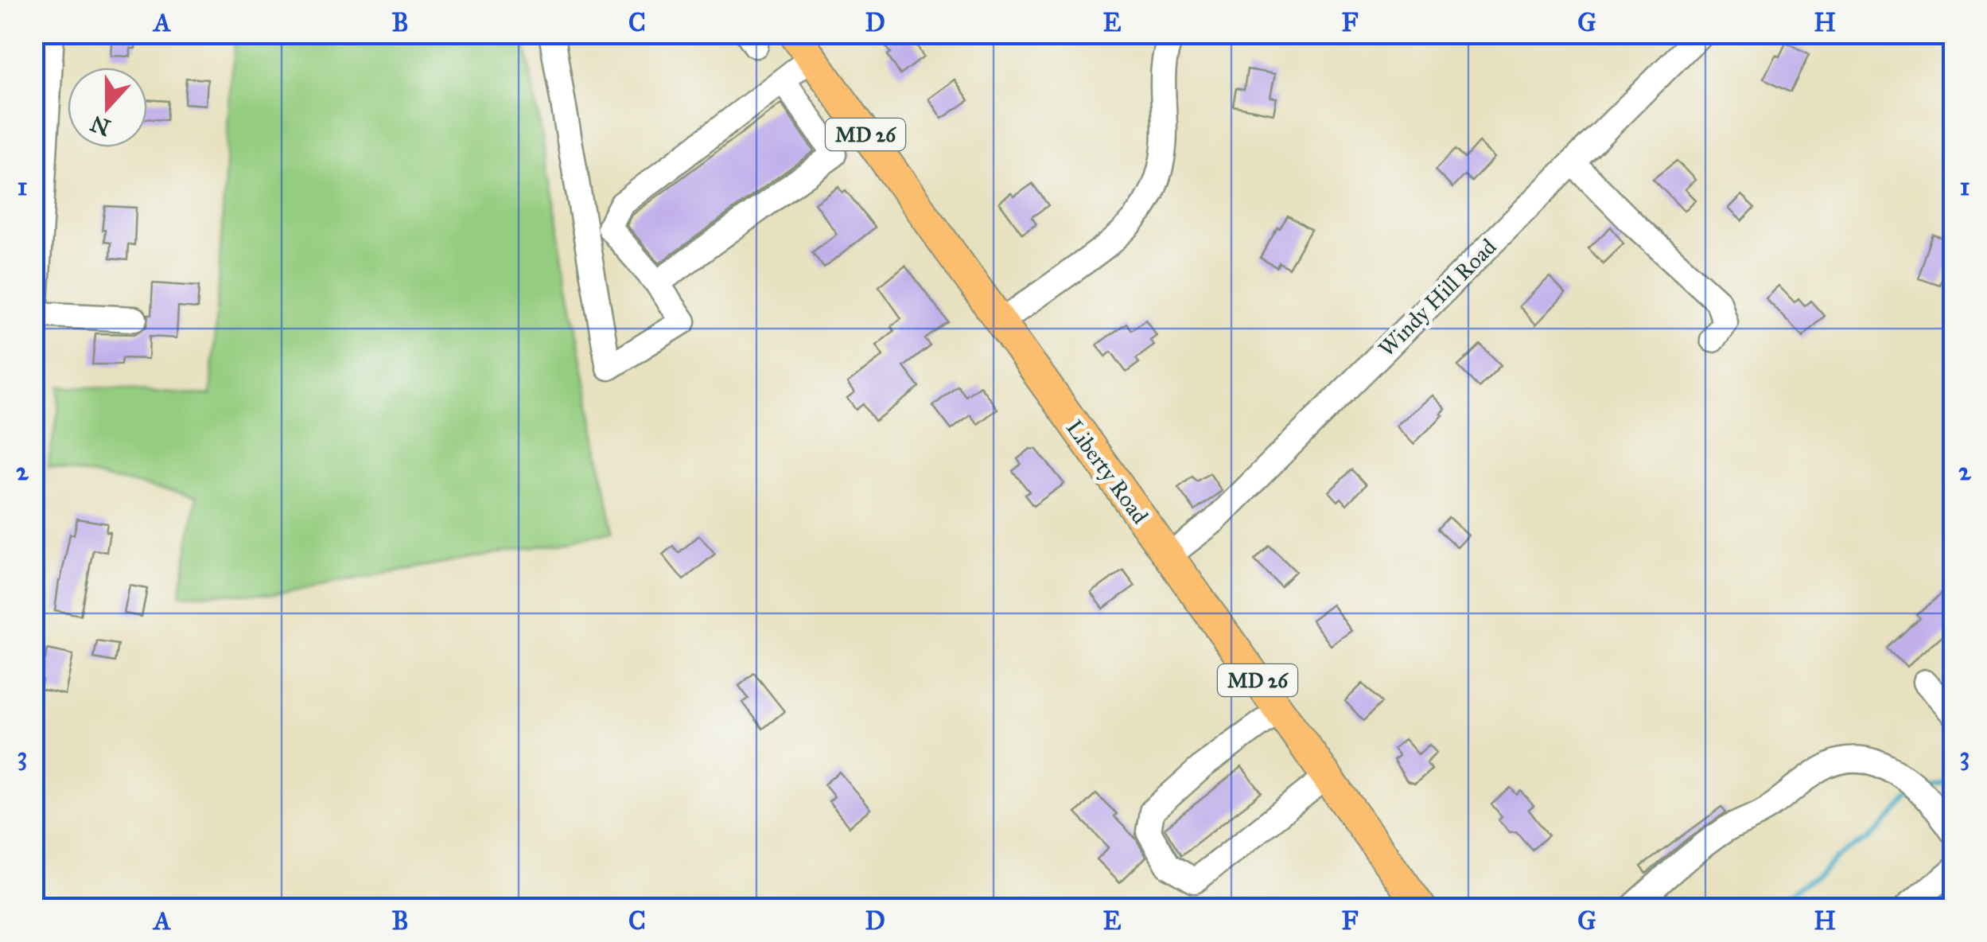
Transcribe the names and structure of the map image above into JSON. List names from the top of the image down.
{
  "streets": {
    "main road": ["MD 26", "Liberty Road"],
    "street": ["Windy Hill Road"]
  },
  "crossings": [
    ["Windy Hill Road", "Liberty Road"]
  ],
  "north": "bottom",
  "grid": {
    "columns": [
      "A",
      "B",
      "C",
      "D",
      "E",
      "F",
      "G",
      "H"
    ],
    "rows": ["1", "2", "3"]
  }
}
